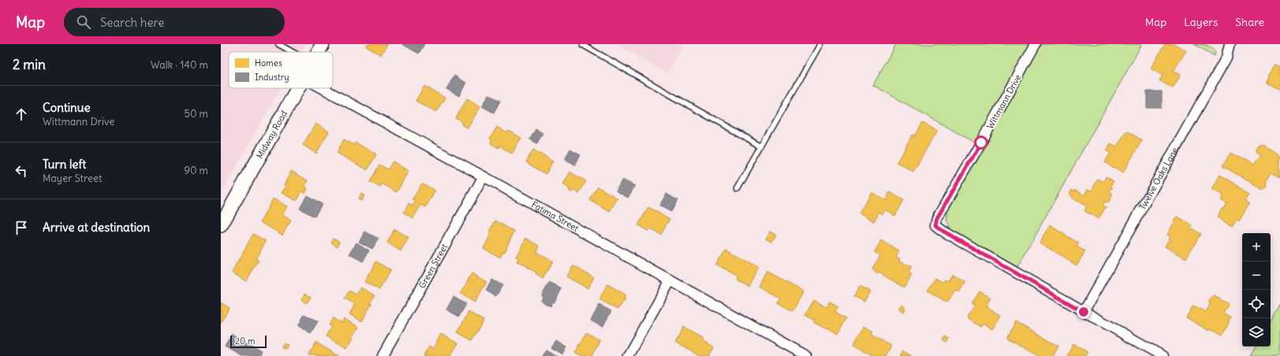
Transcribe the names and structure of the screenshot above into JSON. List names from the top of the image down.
{
  "streets": {
    "main road": ["Midway Road"],
    "street": [
      "Wittmann Drive",
      "Twelve Oaks Lane",
      "Fatima Street",
      "Green Street"
    ]
  },
  "crossings": [
    ["Wittmann Drive", "Twelve Oaks Lane"],
    ["Fatima Street", "Green Street"]
  ],
  "legend": ["Homes", "Industry"],
  "scale_bar": "20 m",
  "page": {
    "header": "Map",
    "search": "Search here",
    "nav": ["Map", "Layers", "Share"],
    "heading": ["2 min", "Walk · 140 m"],
    "list": [
      ["Continue", "Wittmann Drive", "50 m"],
      ["Turn left", "Mayer Street", "90 m"],
      "Arrive at destination"
    ],
    "map_buttons": ["+", "−"],
    "scale": "20 m"
  }
}
